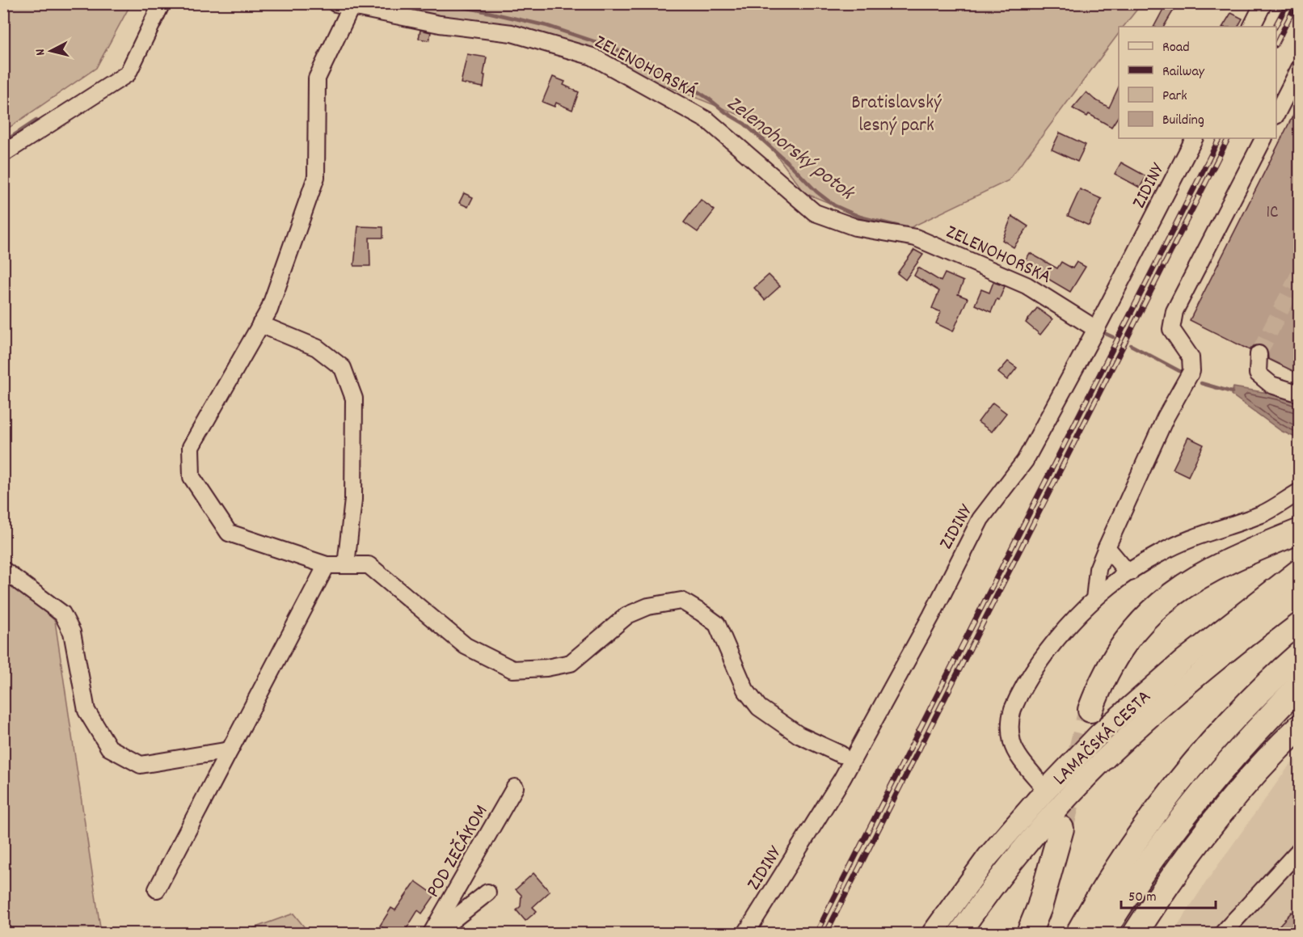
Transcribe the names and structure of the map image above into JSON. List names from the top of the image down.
{
  "streets": {
    "main road": ["LAMAČSKÁ CESTA"],
    "street": ["ZELENOHORSKÁ", "ZIDINY", "POD ZEČÁKOM"]
  },
  "crossings": [
    ["ZELENOHORSKÁ", "ZIDINY"]
  ],
  "water": ["Zelenohorský potok"],
  "parks": ["Bratislavský lesný park"],
  "house_numbers": ["1C"],
  "legend": [
    "Road",
    "Railway",
    "Park",
    "Building"
  ],
  "scale_bar": "50 m",
  "north": "left"
}
